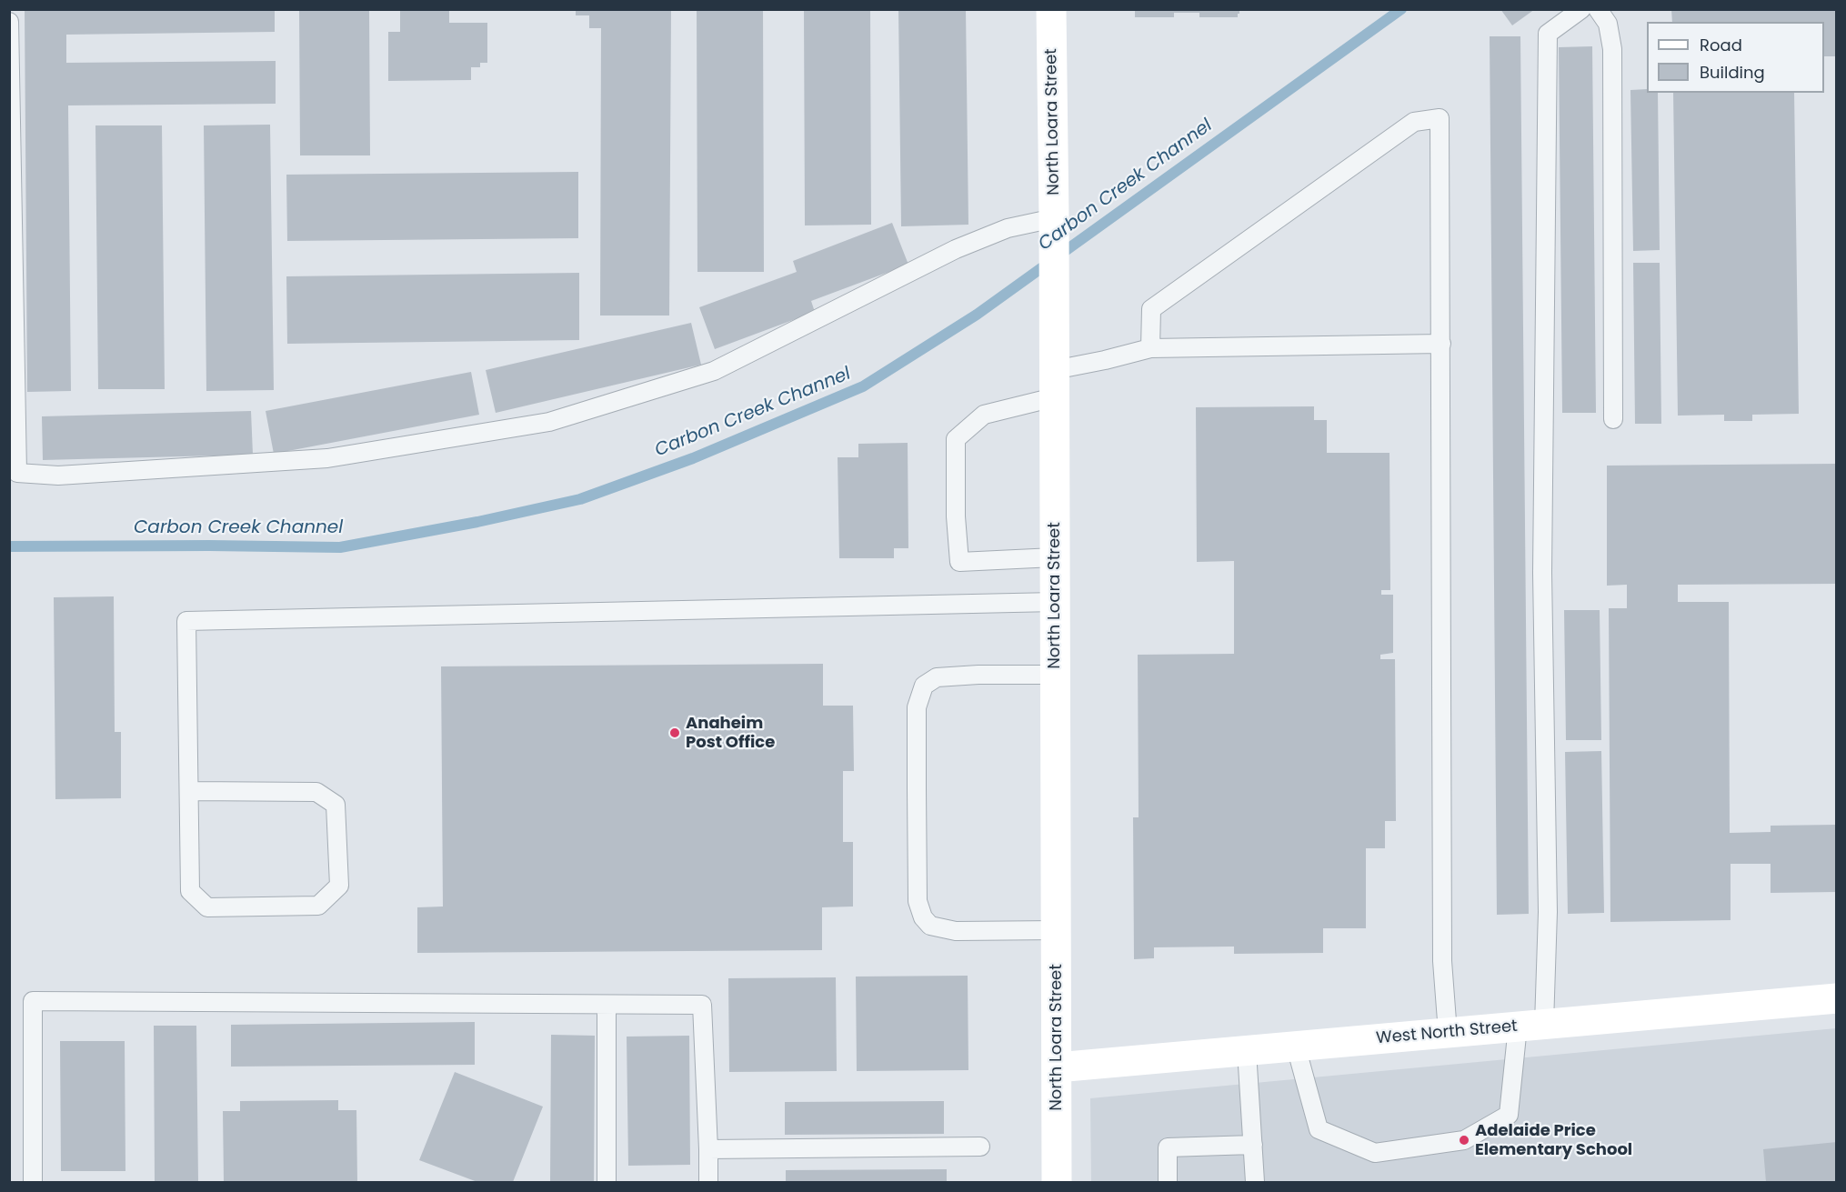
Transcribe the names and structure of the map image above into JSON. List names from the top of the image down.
{
  "streets": {
    "street": ["North Loara Street", "West North Street"]
  },
  "crossings": [
    ["North Loara Street", "West North Street"]
  ],
  "water": ["Carbon Creek Channel"],
  "places": ["Anaheim Post Office", "Adelaide Price Elementary School"],
  "legend": ["Road", "Building"]
}
